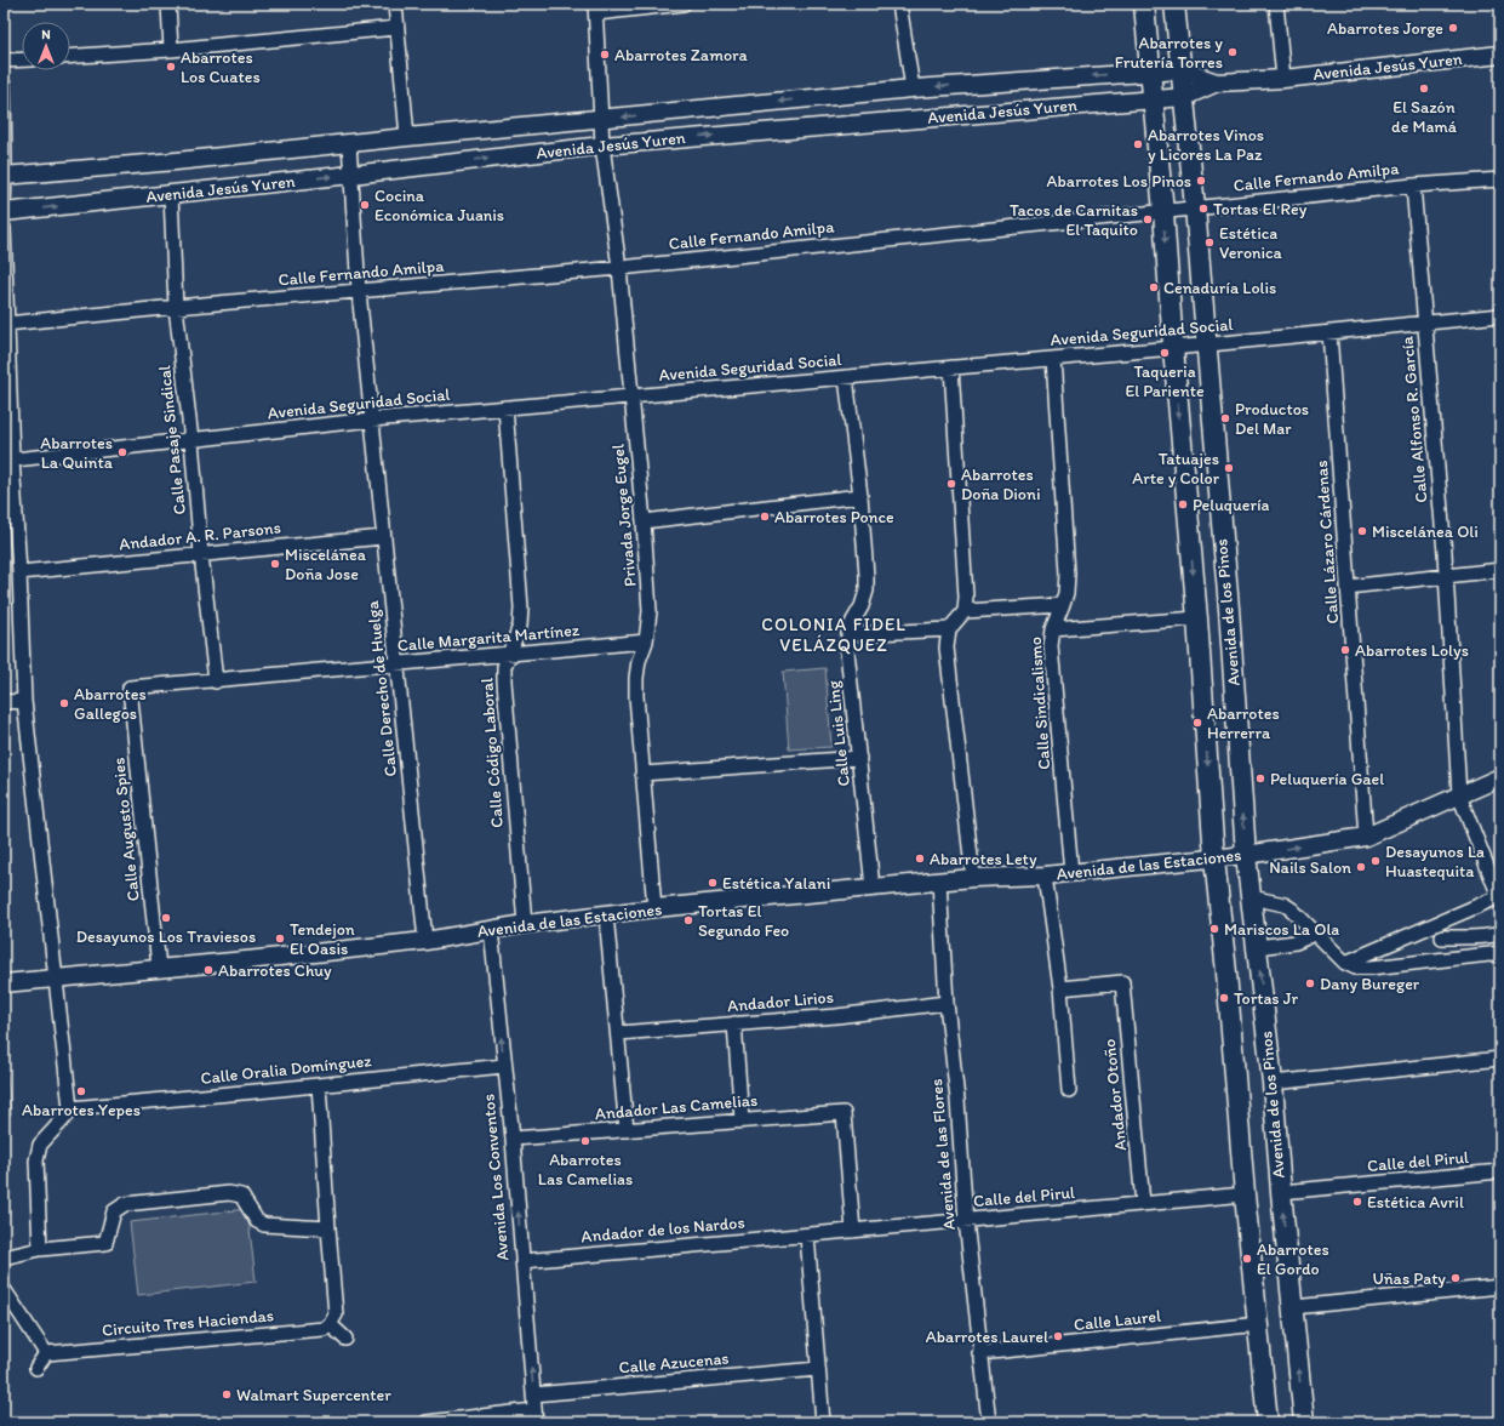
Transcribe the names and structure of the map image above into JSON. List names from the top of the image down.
{
  "streets": {
    "main road": ["Avenida de los Pinos"],
    "street": [
      "Avenida Jesús Yuren",
      "Calle Fernando Amilpa",
      "Avenida Seguridad Social",
      "Calle Alfonso R. García",
      "Calle Pasaje Sindical",
      "Privada Jorge Eugel",
      "Andador A. R. Parsons",
      "Calle Lázaro Cárdenas",
      "Calle Margarita Martínez",
      "Calle Derecho de Huelga",
      "Calle Sindicalismo",
      "Calle Luis Ling",
      "Calle Código Laboral",
      "Calle Augusto Spies",
      "Avenida de las Estaciones",
      "Andador Lirios",
      "Calle Oralia Domínguez",
      "Andador Otoño",
      "Andador Las Camelias",
      "Avenida de las Flores",
      "Calle del Pirul",
      "Avenida Los Conventos",
      "Andador de los Nardos",
      "Calle Laurel",
      "Circuito Tres Haciendas",
      "Calle Azucenas"
    ]
  },
  "crossings": [
    ["Avenida Jesús Yuren", "Calle Pasaje Sindical"],
    ["Avenida Jesús Yuren", "Privada Jorge Eugel"],
    ["Avenida Jesús Yuren", "Avenida de los Pinos"],
    ["Avenida Jesús Yuren", "Calle Derecho de Huelga"],
    ["Calle Fernando Amilpa", "Calle Alfonso R. García"],
    ["Calle Fernando Amilpa", "Calle Pasaje Sindical"],
    ["Calle Fernando Amilpa", "Privada Jorge Eugel"],
    ["Calle Fernando Amilpa", "Avenida de los Pinos"],
    ["Calle Fernando Amilpa", "Calle Derecho de Huelga"],
    ["Avenida Seguridad Social", "Calle Alfonso R. García"],
    ["Avenida Seguridad Social", "Calle Pasaje Sindical"],
    ["Avenida Seguridad Social", "Privada Jorge Eugel"],
    ["Avenida Seguridad Social", "Calle Lázaro Cárdenas"],
    ["Avenida Seguridad Social", "Avenida de los Pinos"],
    ["Avenida Seguridad Social", "Calle Derecho de Huelga"],
    ["Avenida Seguridad Social", "Calle Sindicalismo"],
    ["Avenida Seguridad Social", "Calle Luis Ling"],
    ["Avenida Seguridad Social", "Calle Código Laboral"],
    ["Calle Alfonso R. García", "Avenida de las Estaciones"],
    ["Calle Pasaje Sindical", "Andador A. R. Parsons"],
    ["Calle Pasaje Sindical", "Calle Margarita Martínez"],
    ["Privada Jorge Eugel", "Calle Margarita Martínez"],
    ["Privada Jorge Eugel", "Avenida de las Estaciones"],
    ["Andador A. R. Parsons", "Calle Derecho de Huelga"],
    ["Calle Lázaro Cárdenas", "Avenida de las Estaciones"],
    ["Avenida de los Pinos", "Avenida de las Estaciones"],
    ["Avenida de los Pinos", "Calle del Pirul"],
    ["Avenida de los Pinos", "Calle Laurel"],
    ["Calle Margarita Martínez", "Calle Derecho de Huelga"],
    ["Calle Margarita Martínez", "Calle Código Laboral"],
    ["Calle Margarita Martínez", "Calle Augusto Spies"],
    ["Calle Derecho de Huelga", "Avenida de las Estaciones"],
    ["Calle Sindicalismo", "Avenida de las Estaciones"],
    ["Calle Luis Ling", "Avenida de las Estaciones"],
    ["Calle Código Laboral", "Avenida de las Estaciones"],
    ["Calle Augusto Spies", "Avenida de las Estaciones"],
    ["Avenida de las Estaciones", "Avenida de las Flores"],
    ["Avenida de las Estaciones", "Avenida Los Conventos"],
    ["Andador Lirios", "Avenida de las Flores"],
    ["Calle Oralia Domínguez", "Avenida Los Conventos"],
    ["Andador Otoño", "Calle del Pirul"],
    ["Andador Las Camelias", "Calle del Pirul"],
    ["Andador Las Camelias", "Avenida Los Conventos"],
    ["Avenida de las Flores", "Calle del Pirul"],
    ["Avenida de las Flores", "Calle Laurel"],
    ["Calle del Pirul", "Andador de los Nardos"],
    ["Avenida Los Conventos", "Andador de los Nardos"],
    ["Avenida Los Conventos", "Calle Azucenas"]
  ],
  "districts": ["COLONIA FIDEL VELÁZQUEZ"],
  "places": [
    "Abarrotes Jorge",
    "Abarrotes y Frutería Torres",
    "Abarrotes Zamora",
    "Abarrotes Los Cuates",
    "El Sazón de Mamá",
    "Abarrotes Vinos y Licores La Paz",
    "Abarrotes Los Pinos",
    "Cocina Económica Juanis",
    "Tortas El Rey",
    "Tacos de Carnitas El Taquito",
    "Estética Veronica",
    "Cenaduría Lolis",
    "Taqueria El Pariente",
    "Productos Del Mar",
    "Abarrotes La Quinta",
    "Tatuajes Arte y Color",
    "Abarrotes Doña Dioni",
    "Peluquería",
    "Abarrotes Ponce",
    "Miscelánea Oli",
    "Miscelánea Doña Jose",
    "Abarrotes Lolys",
    "Abarrotes Gallegos",
    "Abarrotes Herrerra",
    "Peluquería Gael",
    "Abarrotes Lety",
    "Desayunos La Huastequita",
    "Nails Salon",
    "Estética Yalani",
    "Desayunos Los Traviesos",
    "Tortas El Segundo Feo",
    "Mariscos La Ola",
    "Tendejon El Oasis",
    "Abarrotes Chuy",
    "Dany Bureger",
    "Tortas Jr",
    "Abarrotes Yepes",
    "Abarrotes Las Camelias",
    "Estética Avril",
    "Abarrotes El Gordo",
    "Uñas Paty",
    "Abarrotes Laurel",
    "Walmart Supercenter"
  ],
  "north": "top"
}
